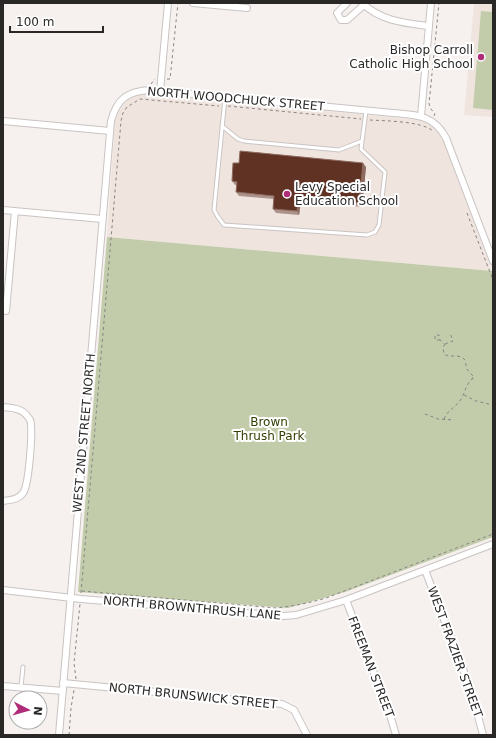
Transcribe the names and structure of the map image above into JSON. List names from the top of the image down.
{
  "streets": {
    "street": [
      "NORTH WOODCHUCK STREET",
      "WEST 2ND STREET NORTH",
      "NORTH BROWNTHRUSH LANE",
      "WEST FRAZIER STREET",
      "FREEMAN STREET",
      "NORTH BRUNSWICK STREET"
    ]
  },
  "crossings": [
    ["NORTH WOODCHUCK STREET", "WEST 2ND STREET NORTH"],
    ["WEST 2ND STREET NORTH", "NORTH BROWNTHRUSH LANE"],
    ["WEST 2ND STREET NORTH", "NORTH BRUNSWICK STREET"],
    ["NORTH BROWNTHRUSH LANE", "WEST FRAZIER STREET"],
    ["NORTH BROWNTHRUSH LANE", "FREEMAN STREET"]
  ],
  "parks": ["Brown Thrush Park"],
  "places": ["Bishop Carroll Catholic High School", "Levy Special Education School"],
  "scale_bar": "100 m",
  "north": "right"
}
